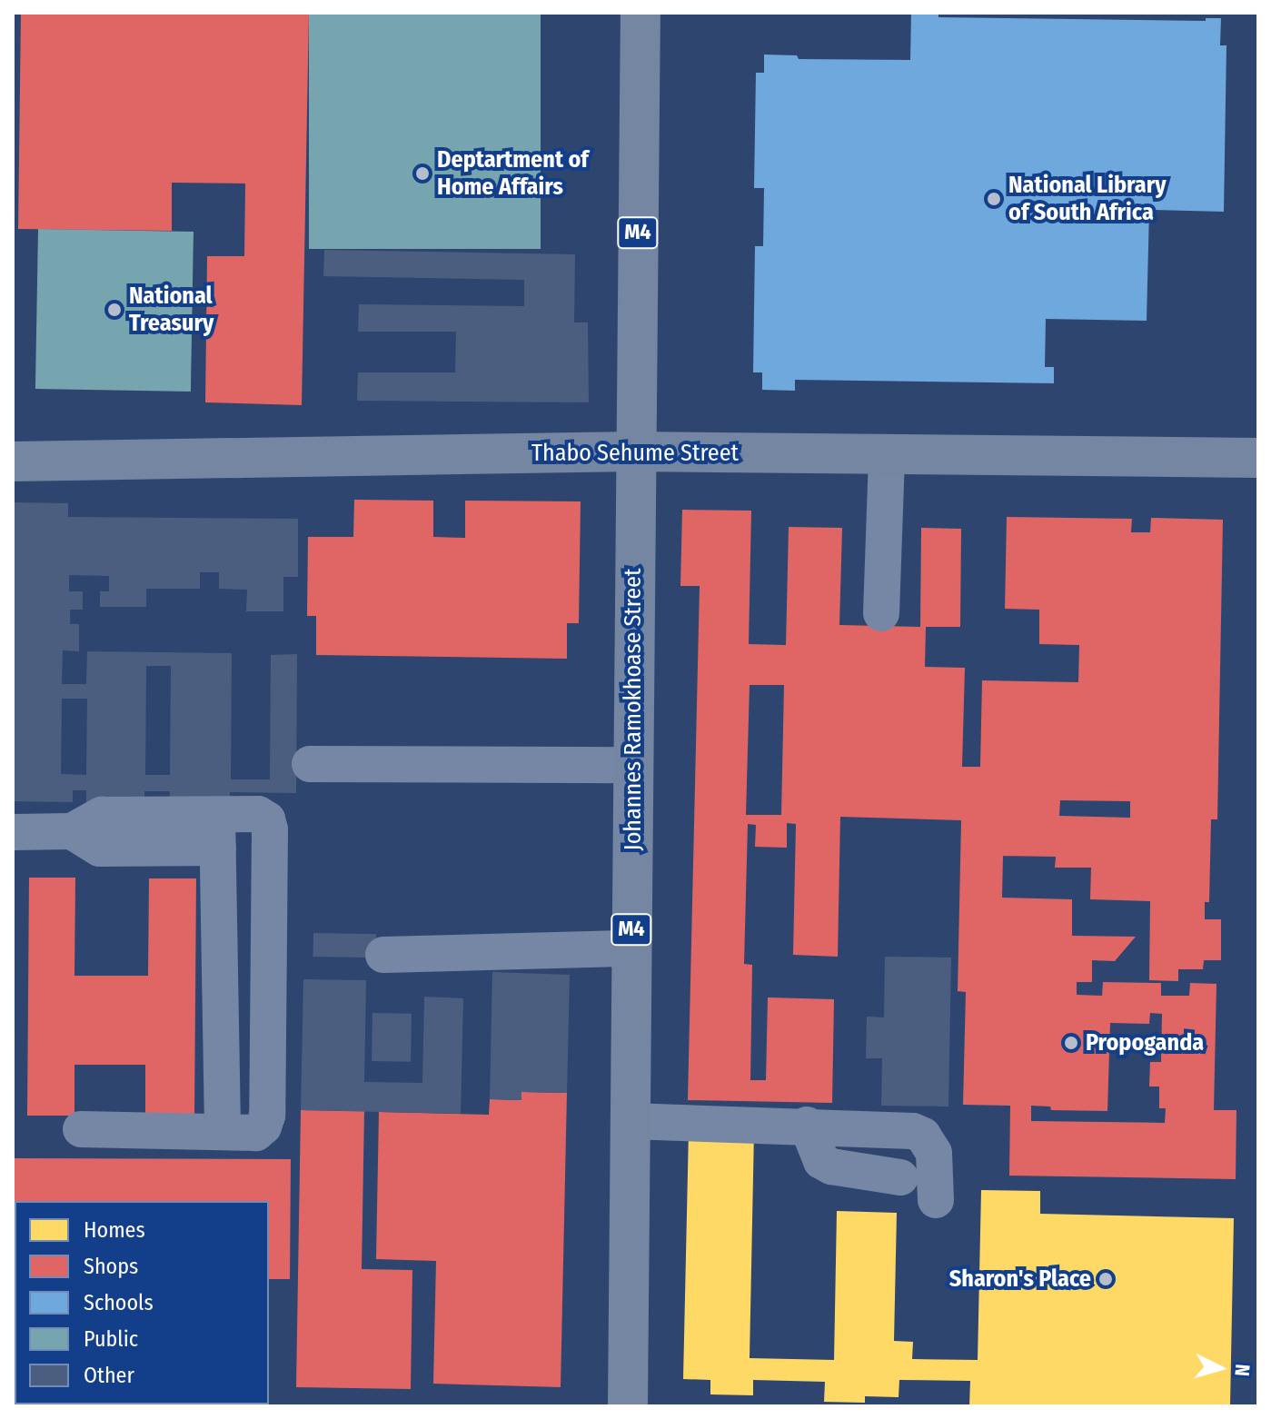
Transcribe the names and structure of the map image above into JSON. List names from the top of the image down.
{
  "streets": {
    "main road": ["M4", "Thabo Sehume Street", "Johannes Ramokhoase Street"]
  },
  "crossings": [
    ["Thabo Sehume Street", "Johannes Ramokhoase Street"]
  ],
  "places": [
    "Deptartment of Home Affairs",
    "National Library of South Africa",
    "National Treasury",
    "Propoganda",
    "Sharon's Place"
  ],
  "legend": [
    "Homes",
    "Shops",
    "Schools",
    "Public",
    "Other"
  ],
  "north": "right"
}
